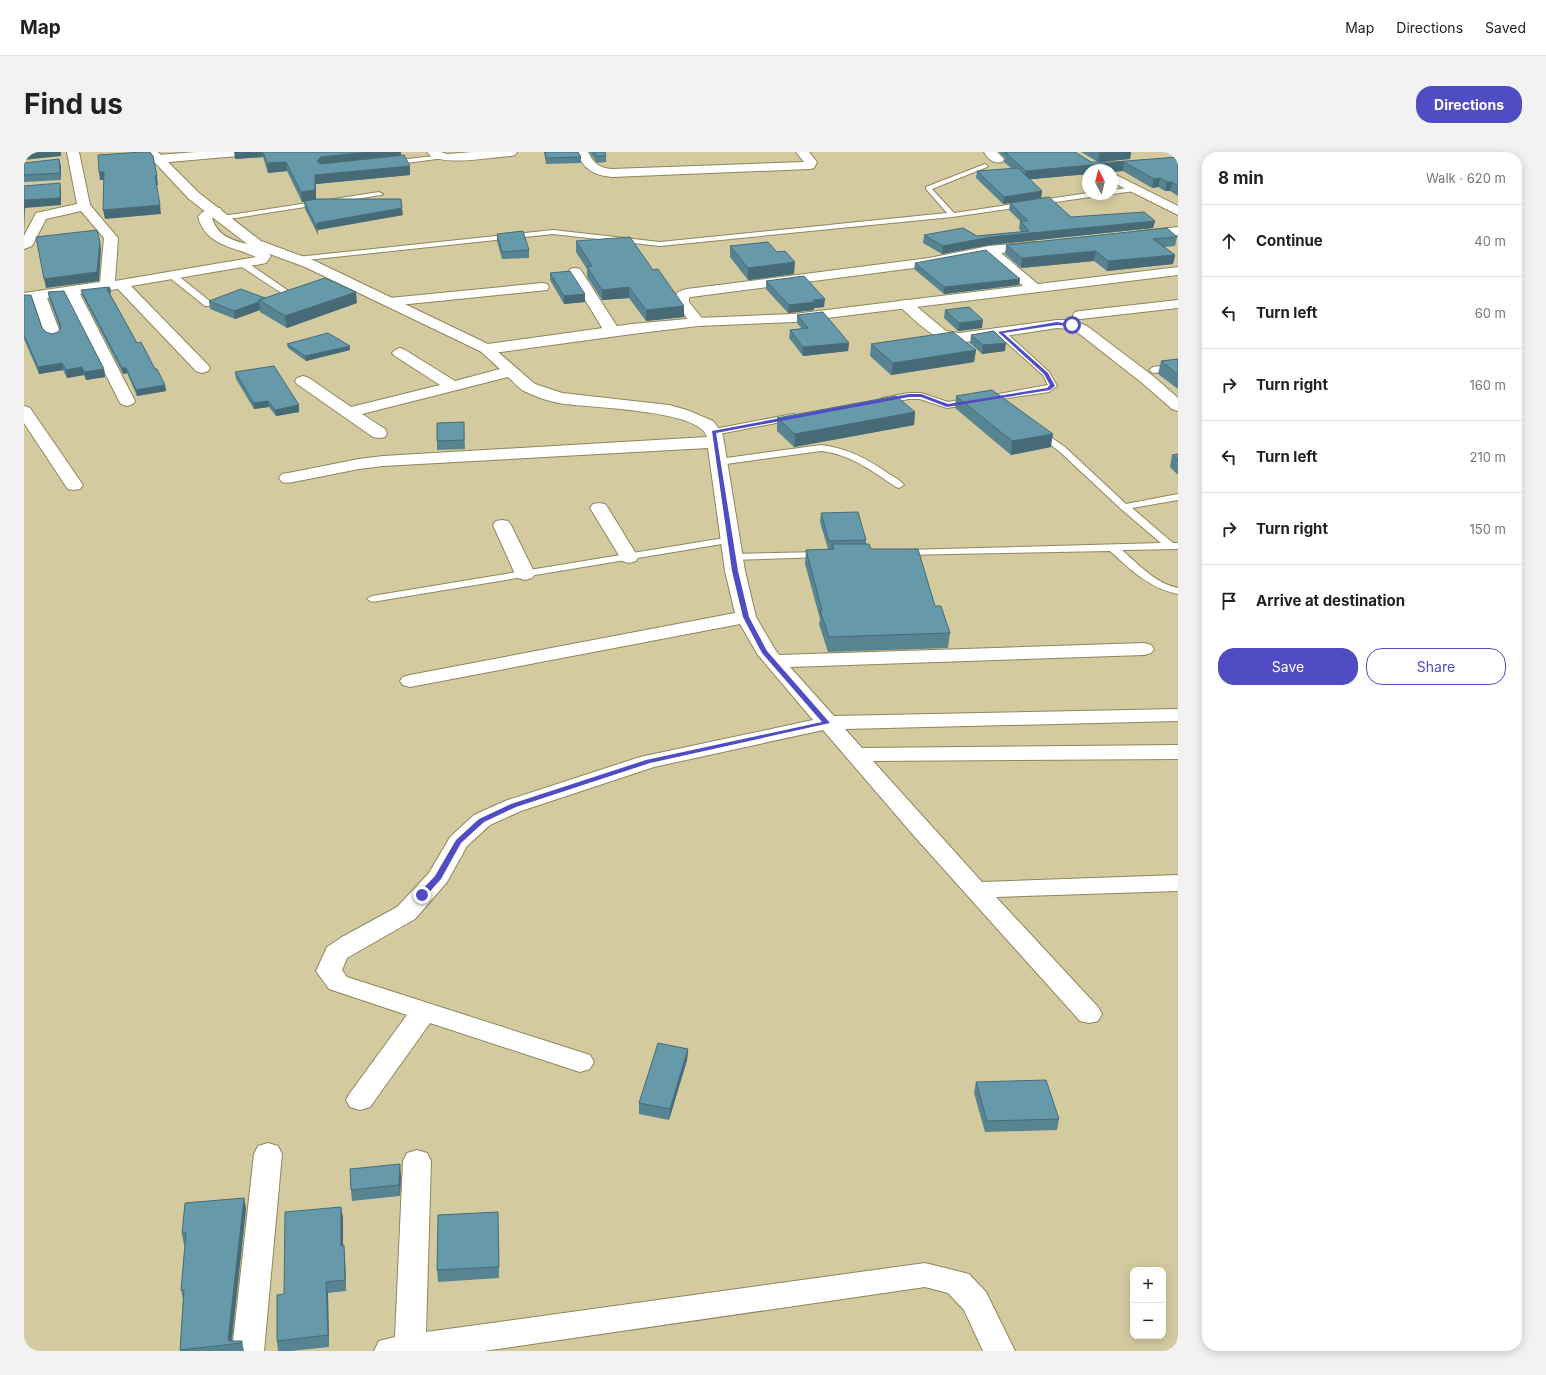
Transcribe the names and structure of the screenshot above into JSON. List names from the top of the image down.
{
  "north": "top",
  "page": {
    "header": "Map",
    "nav": ["Map", "Directions", "Saved"],
    "buttons": [
      "Directions",
      ["Save", "Share"]
    ],
    "title": "Find us",
    "heading": ["8 min", "Walk · 620 m"],
    "list": [
      ["Continue", "40 m"],
      ["Turn left", "60 m"],
      ["Turn right", "160 m"],
      ["Turn left", "210 m"],
      ["Turn right", "150 m"],
      "Arrive at destination"
    ],
    "map_buttons": ["+", "−"]
  }
}
